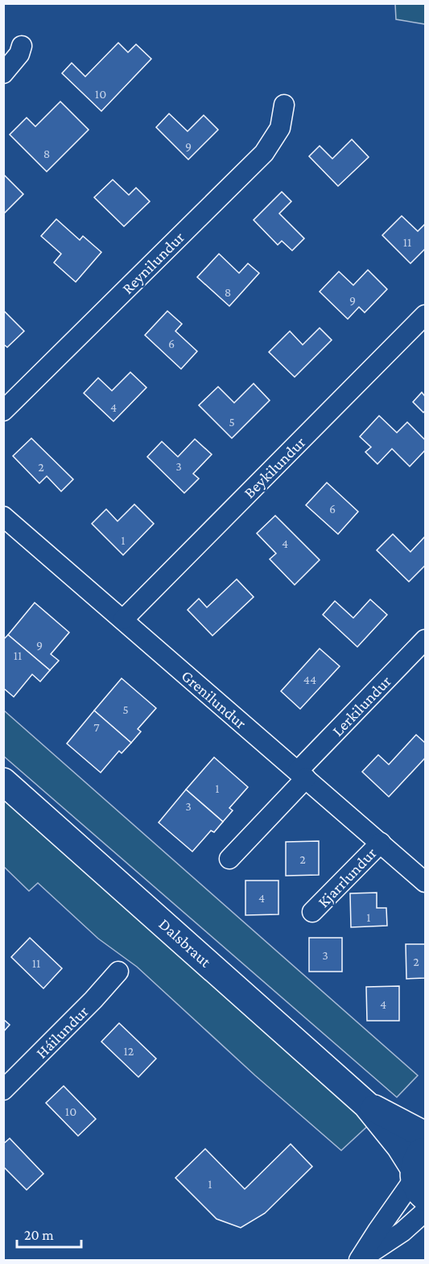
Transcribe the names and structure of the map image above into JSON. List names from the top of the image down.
{
  "streets": {
    "street": [
      "Reynilundur",
      "Beykilundur",
      "Grenilundur",
      "Lerkilundur",
      "Kjarrlundur",
      "Dalsbraut",
      "Háilundur"
    ]
  },
  "crossings": [
    ["Beykilundur", "Grenilundur"],
    ["Grenilundur", "Lerkilundur"],
    ["Grenilundur", "Kjarrlundur"]
  ],
  "house_numbers": [
    "10",
    "9",
    "8",
    "11",
    "8",
    "9",
    "6",
    "4",
    "5",
    "3",
    "2",
    "6",
    "1",
    "4",
    "9",
    "11",
    "44",
    "5",
    "7",
    "1",
    "3",
    "2",
    "4",
    "1",
    "3",
    "2",
    "11",
    "4",
    "12",
    "10",
    "1"
  ],
  "scale_bar": "20 m"
}
